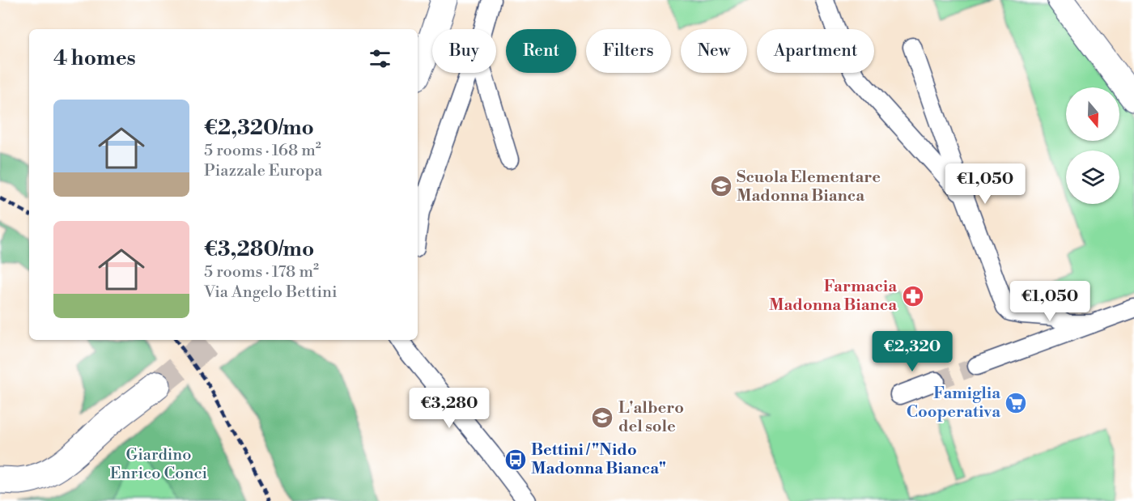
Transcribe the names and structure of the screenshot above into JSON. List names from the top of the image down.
{
  "parks": ["Giardino Enrico Conci"],
  "places": {
    "school or university": ["Scuola Elementare Madonna Bianca", "L'albero del sole"],
    "pharmacy": ["Farmacia Madonna Bianca"],
    "supermarket": ["Famiglia Cooperativa"],
    "bus stop": ["Bettini / \"Nido Madonna Bianca\""]
  },
  "north": "bottom",
  "page": {
    "chip": [
      "Buy",
      "Rent",
      "Filters",
      "New",
      "Apartment"
    ],
    "heading": "4 homes",
    "list": [
      {
        "name": "€2,320/mo",
        "note": "5 rooms · 168 m² · Piazzale Europa"
      },
      {
        "name": "€3,280/mo",
        "note": "5 rooms · 178 m² · Via Angelo Bettini"
      }
    ],
    "price": [
      "€1,050",
      "€1,050",
      "€2,320",
      "€3,280"
    ]
  }
}
